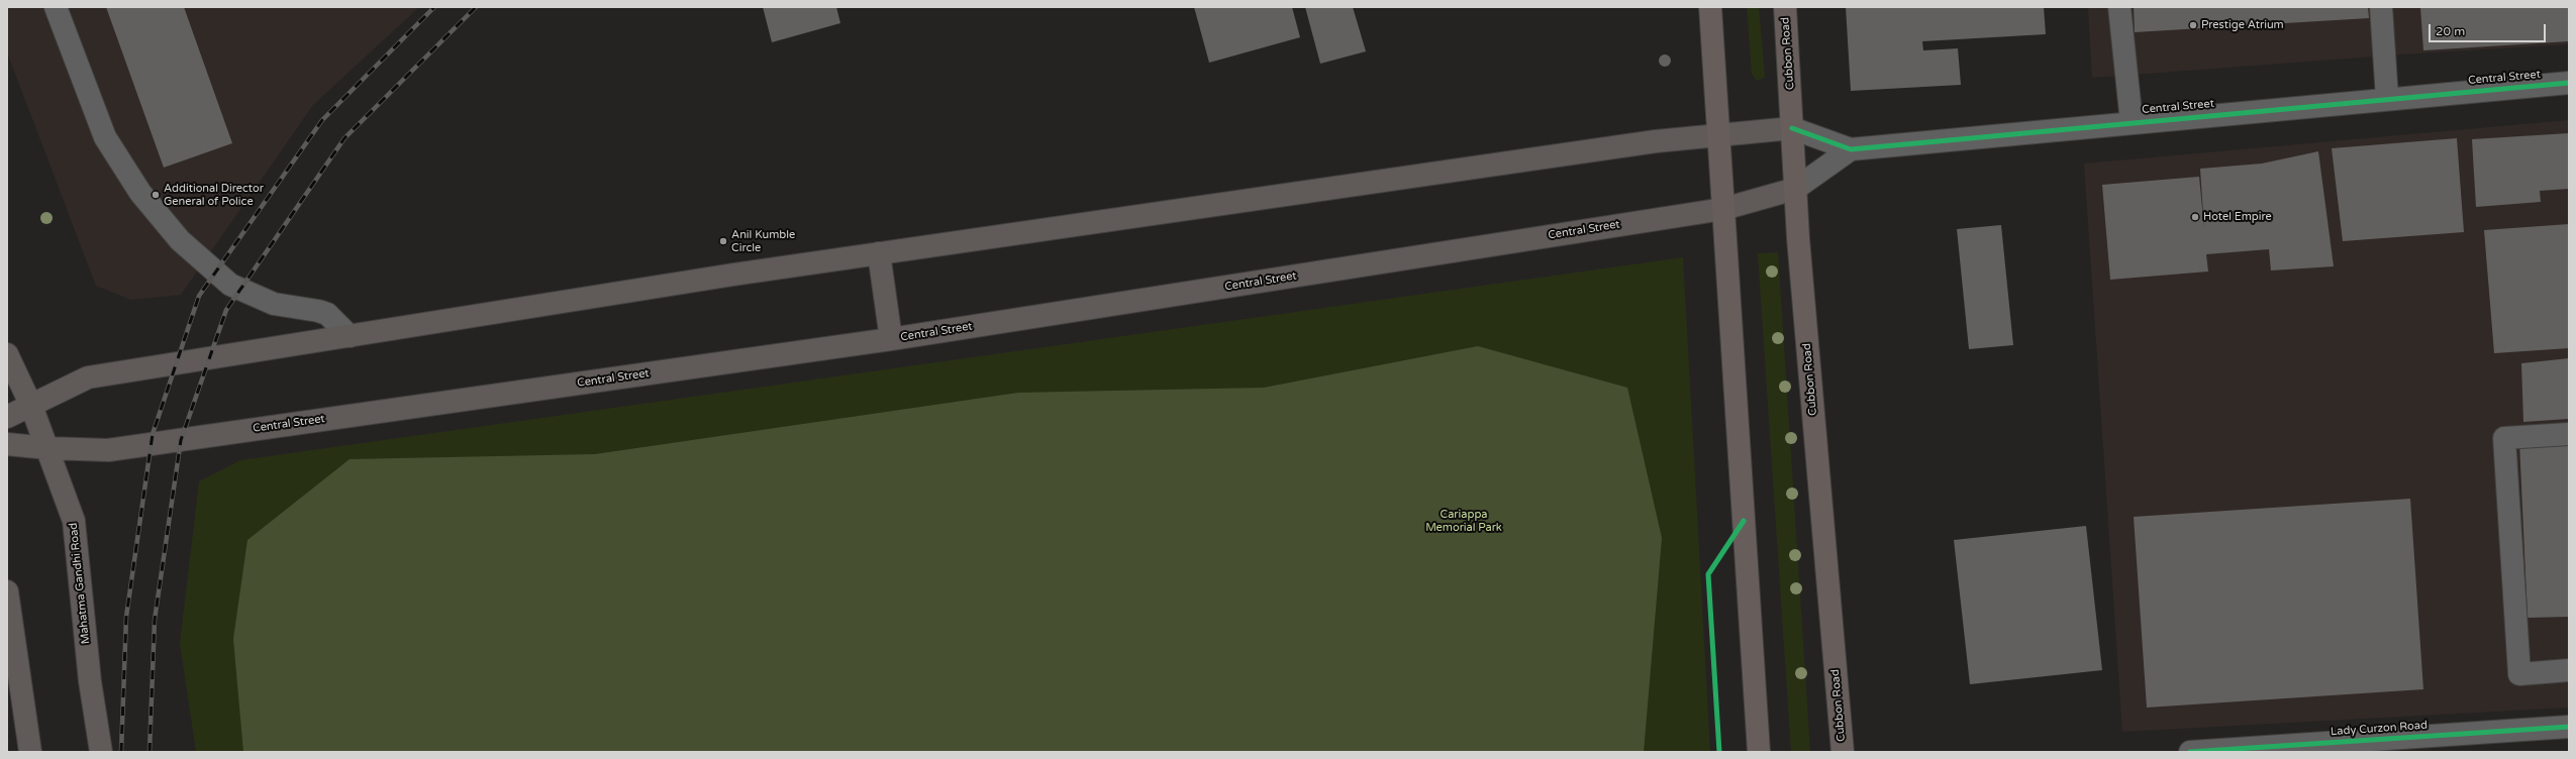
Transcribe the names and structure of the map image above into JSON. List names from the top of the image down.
{
  "streets": {
    "main road": ["Cubbon Road", "Central Street", "Mahatma Gandhi Road"],
    "street": ["Lady Curzon Road"]
  },
  "crossings": [
    ["Cubbon Road", "Central Street"],
    ["Central Street", "Mahatma Gandhi Road"]
  ],
  "parks": ["Cariappa Memorial Park"],
  "places": [
    "Prestige Atrium",
    "Additional Director General of Police",
    "Hotel Empire",
    "Anil Kumble Circle"
  ],
  "scale_bar": "20 m"
}
